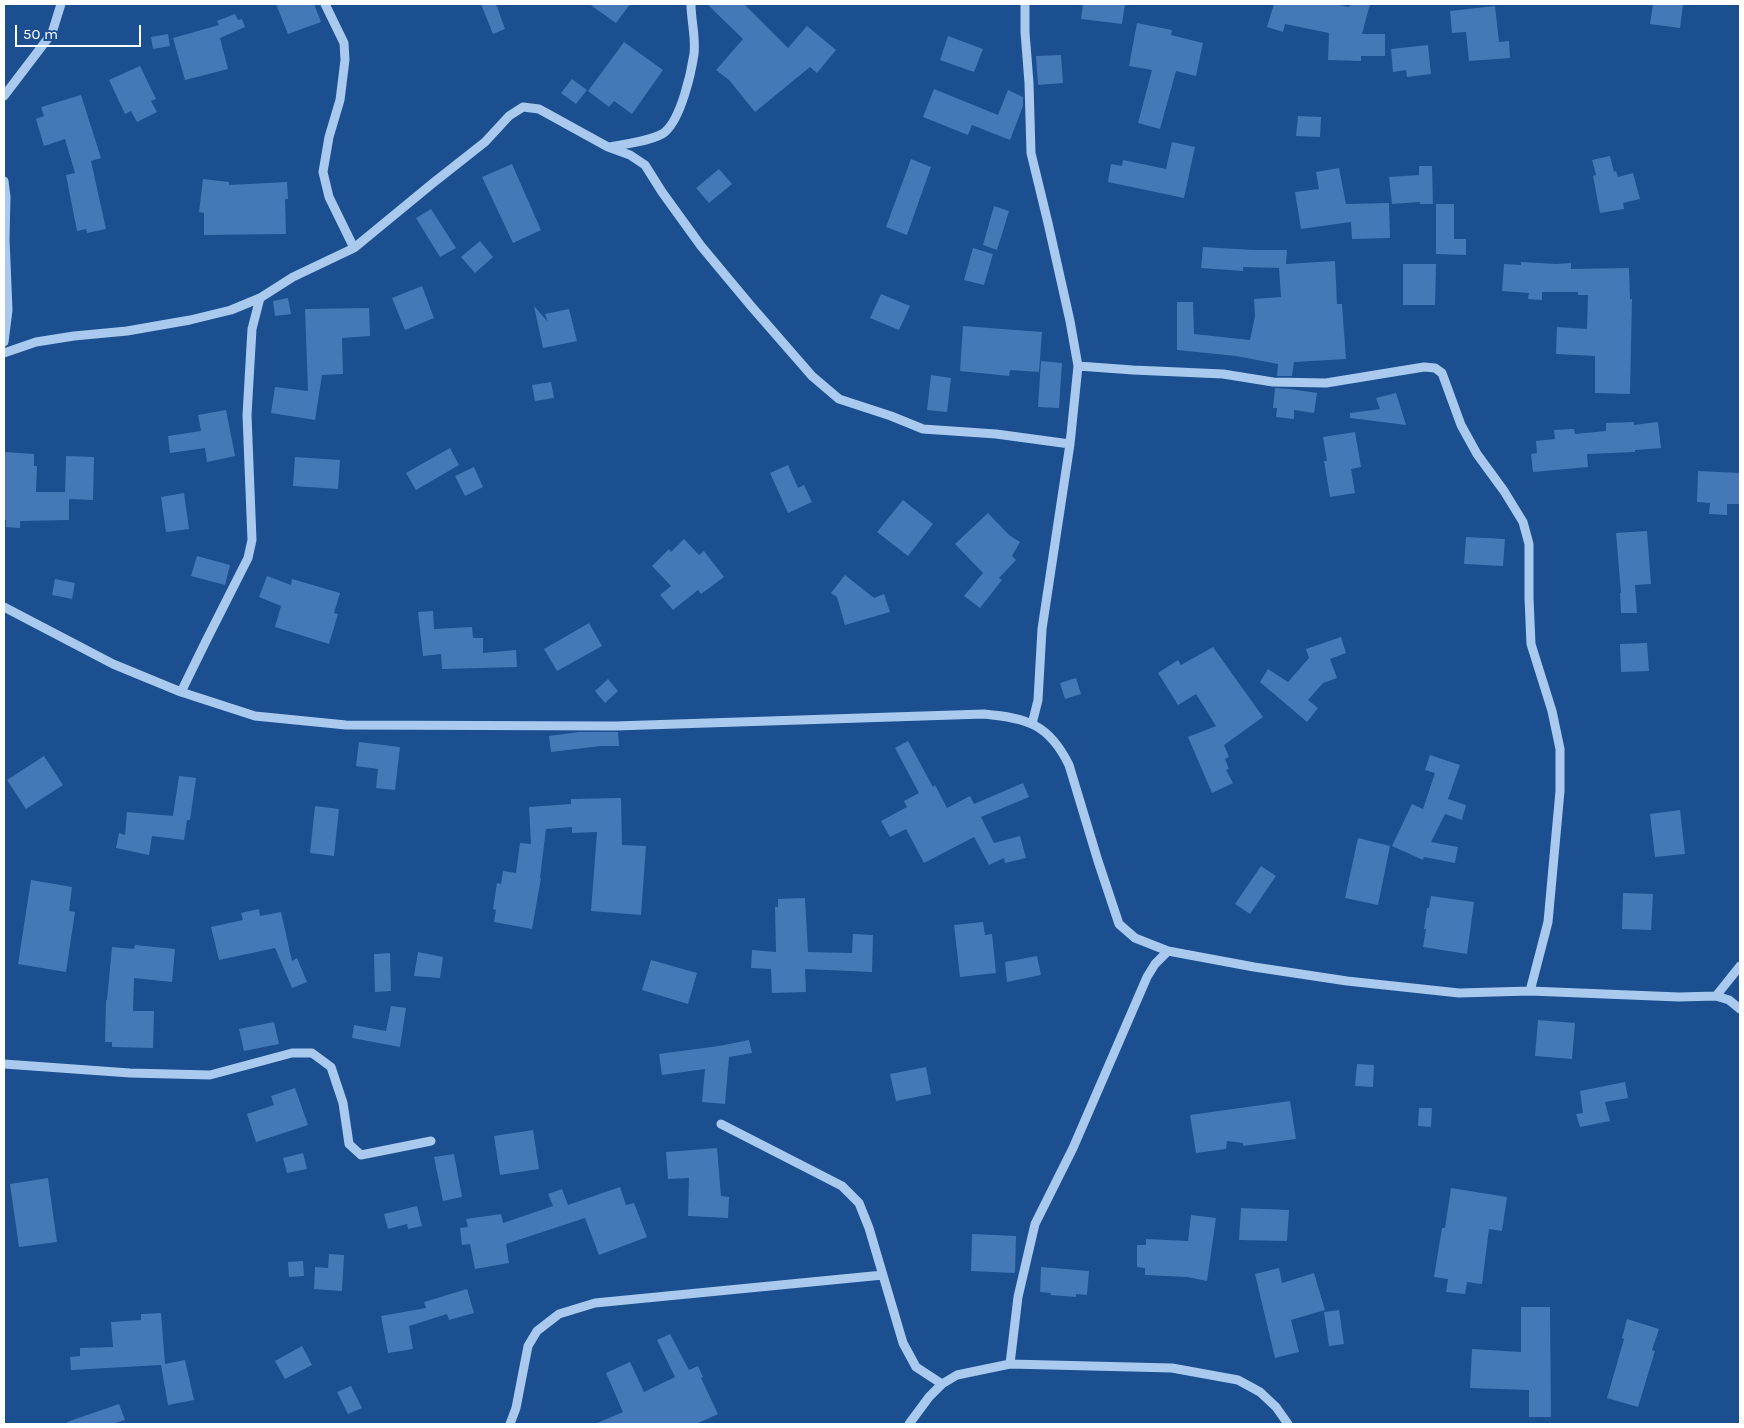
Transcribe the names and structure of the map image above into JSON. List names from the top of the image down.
{
  "scale_bar": "50 m"
}
